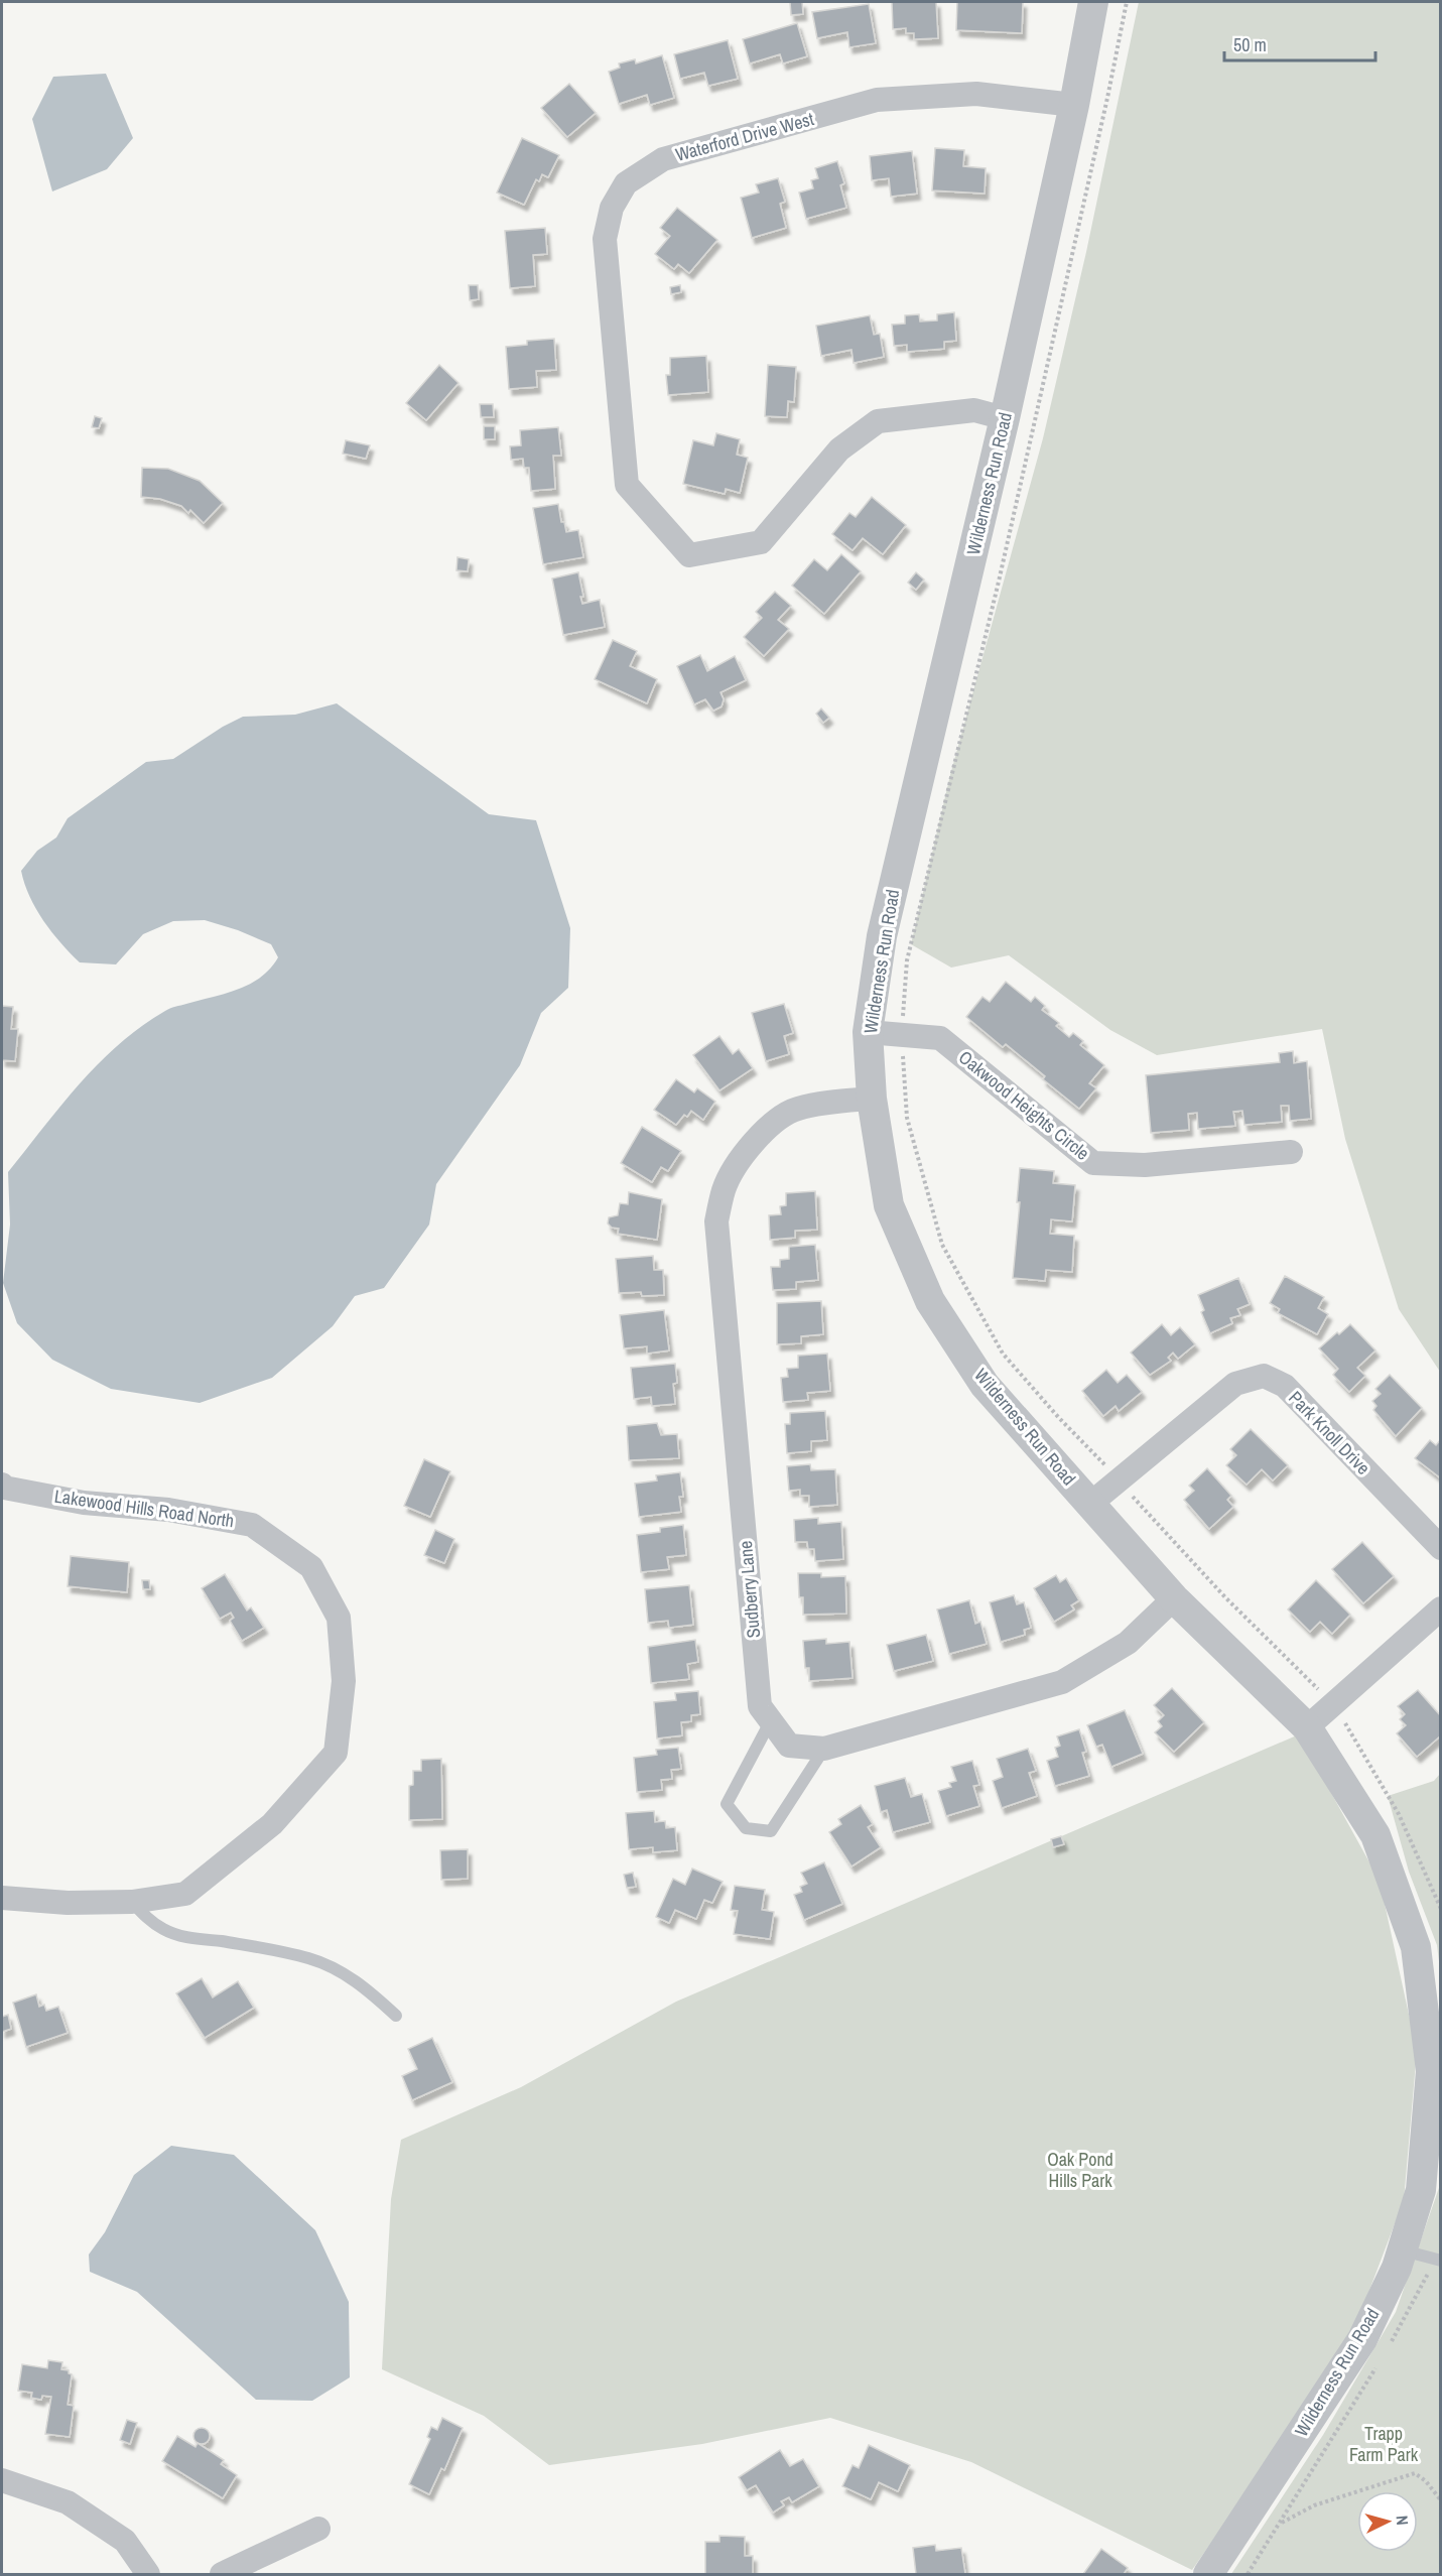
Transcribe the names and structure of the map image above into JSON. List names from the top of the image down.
{
  "streets": {
    "street": [
      "Waterford Drive West",
      "Wilderness Run Road",
      "Oakwood Heights Circle",
      "Park Knoll Drive",
      "Lakewood Hills Road North",
      "Sudberry Lane"
    ]
  },
  "crossings": [
    ["Waterford Drive West", "Wilderness Run Road"],
    ["Wilderness Run Road", "Oakwood Heights Circle"],
    ["Wilderness Run Road", "Park Knoll Drive"],
    ["Wilderness Run Road", "Sudberry Lane"]
  ],
  "parks": ["Oak Pond Hills Park", "Trapp Farm Park"],
  "scale_bar": "50 m",
  "north": "right"
}
